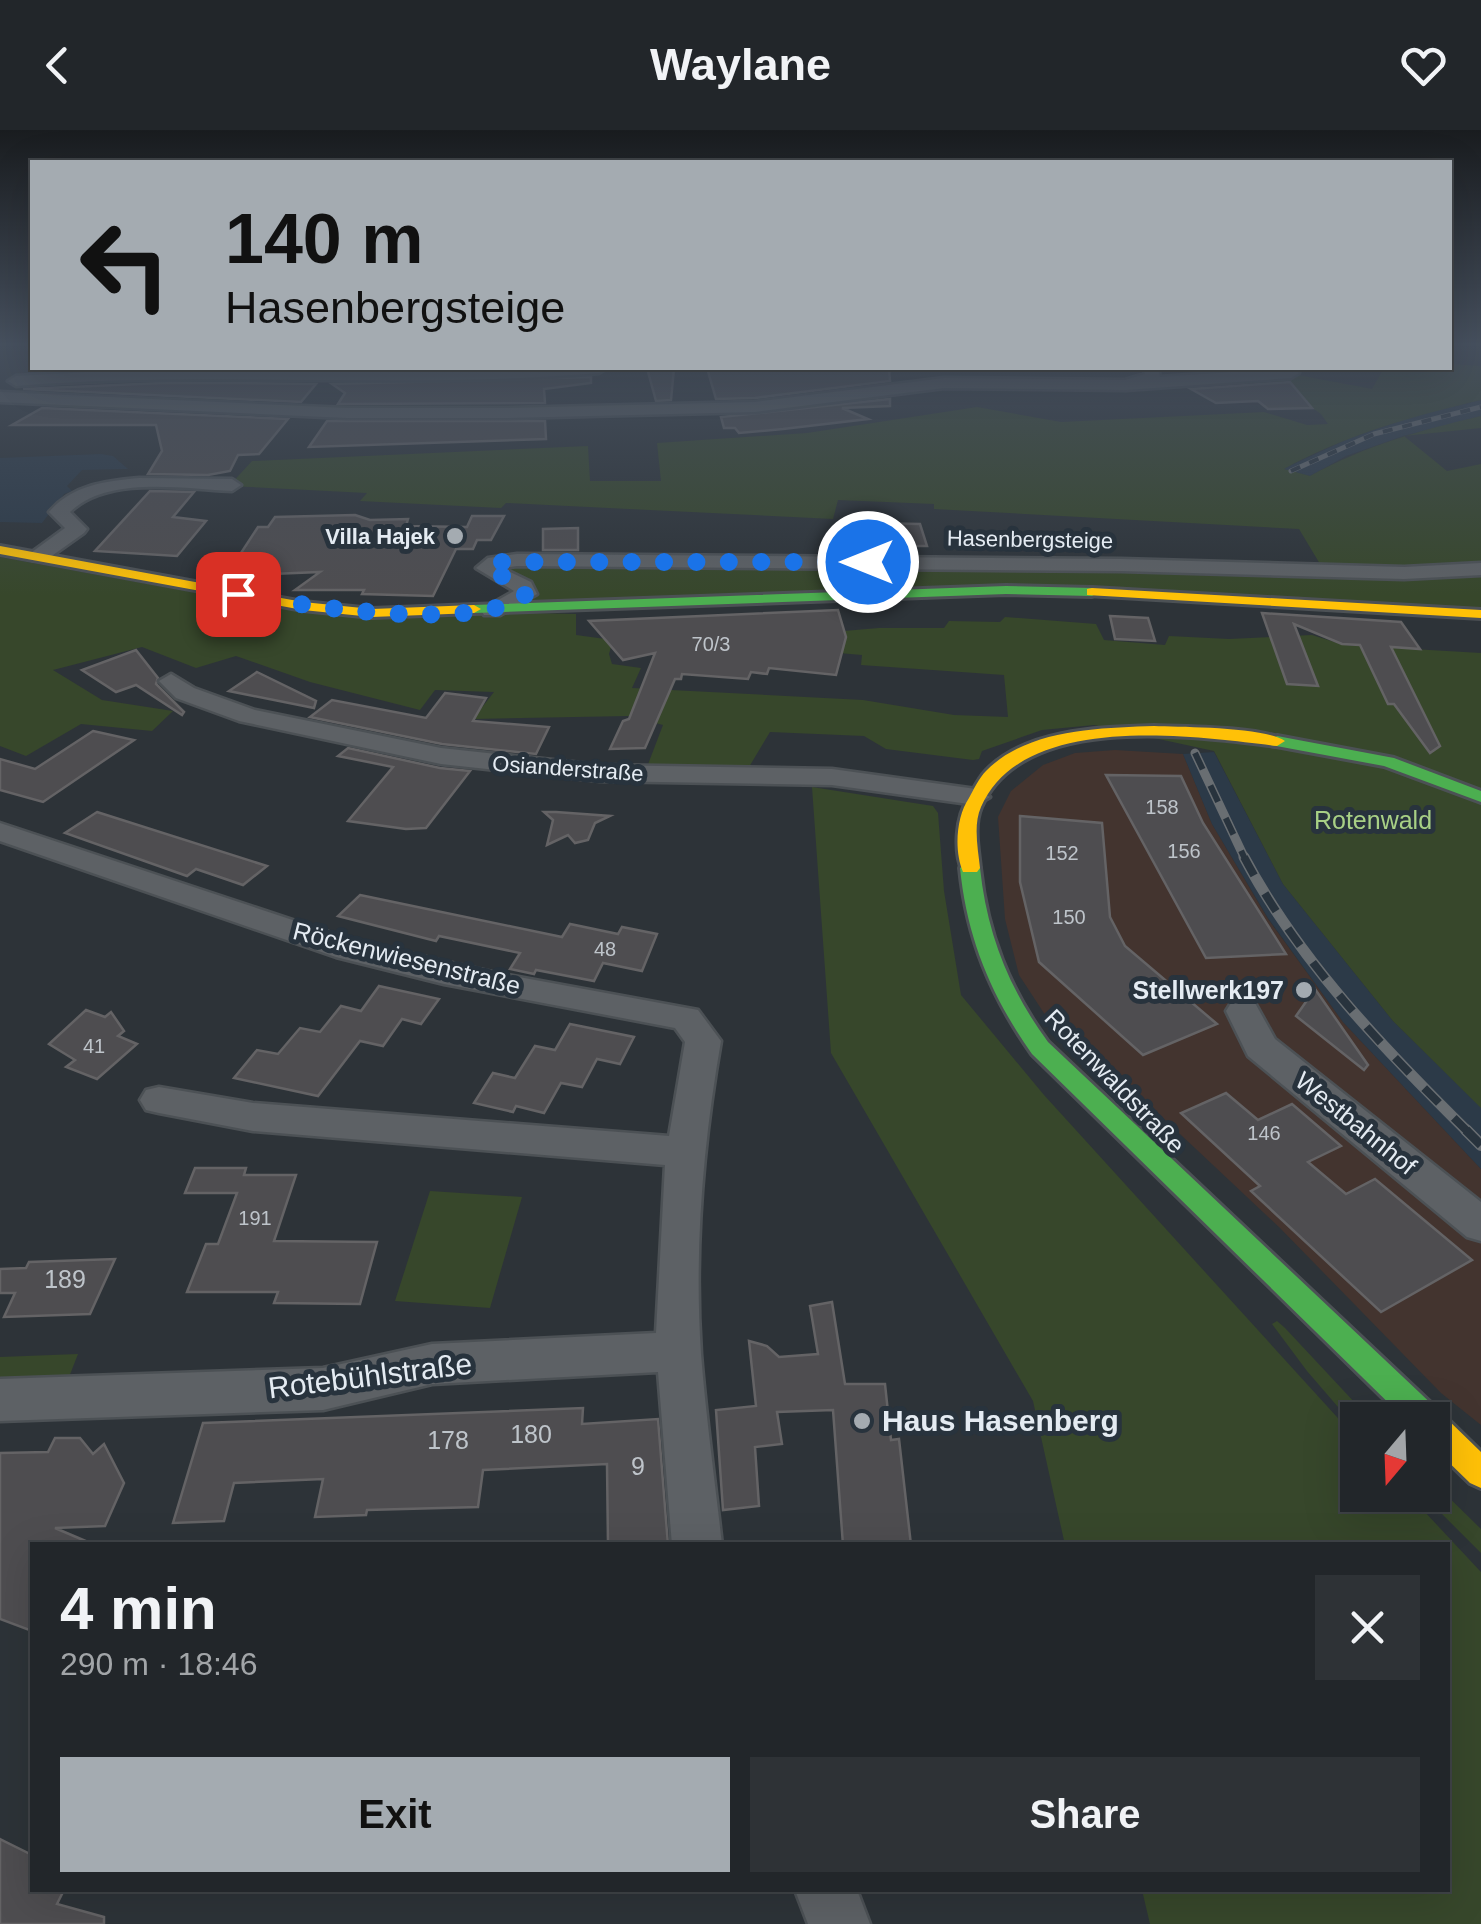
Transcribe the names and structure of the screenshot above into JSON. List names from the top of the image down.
{
  "streets": {
    "street": [
      "Hasenbergsteige",
      "Osianderstraße",
      "Röckenwiesenstraße",
      "Rotenwaldstraße",
      "Westbahnhof",
      "Rotebühlstraße"
    ]
  },
  "crossings": [
    ["Osianderstraße", "Rotenwaldstraße"],
    ["Röckenwiesenstraße", "Rotebühlstraße"]
  ],
  "parks": ["Rotenwald"],
  "places": ["Villa Hajek", "Stellwerk197", "Haus Hasenberg"],
  "house_numbers": [
    "70/3",
    "158",
    "156",
    "152",
    "150",
    "48",
    "41",
    "146",
    "191",
    "189",
    "180",
    "178",
    "9"
  ],
  "north": "bottom",
  "page": {
    "header": "Waylane",
    "turn": ["140 m", "Hasenbergsteige"],
    "heading": ["4 min", "290 m · 18:46"],
    "buttons": ["Exit", "Share"]
  }
}
